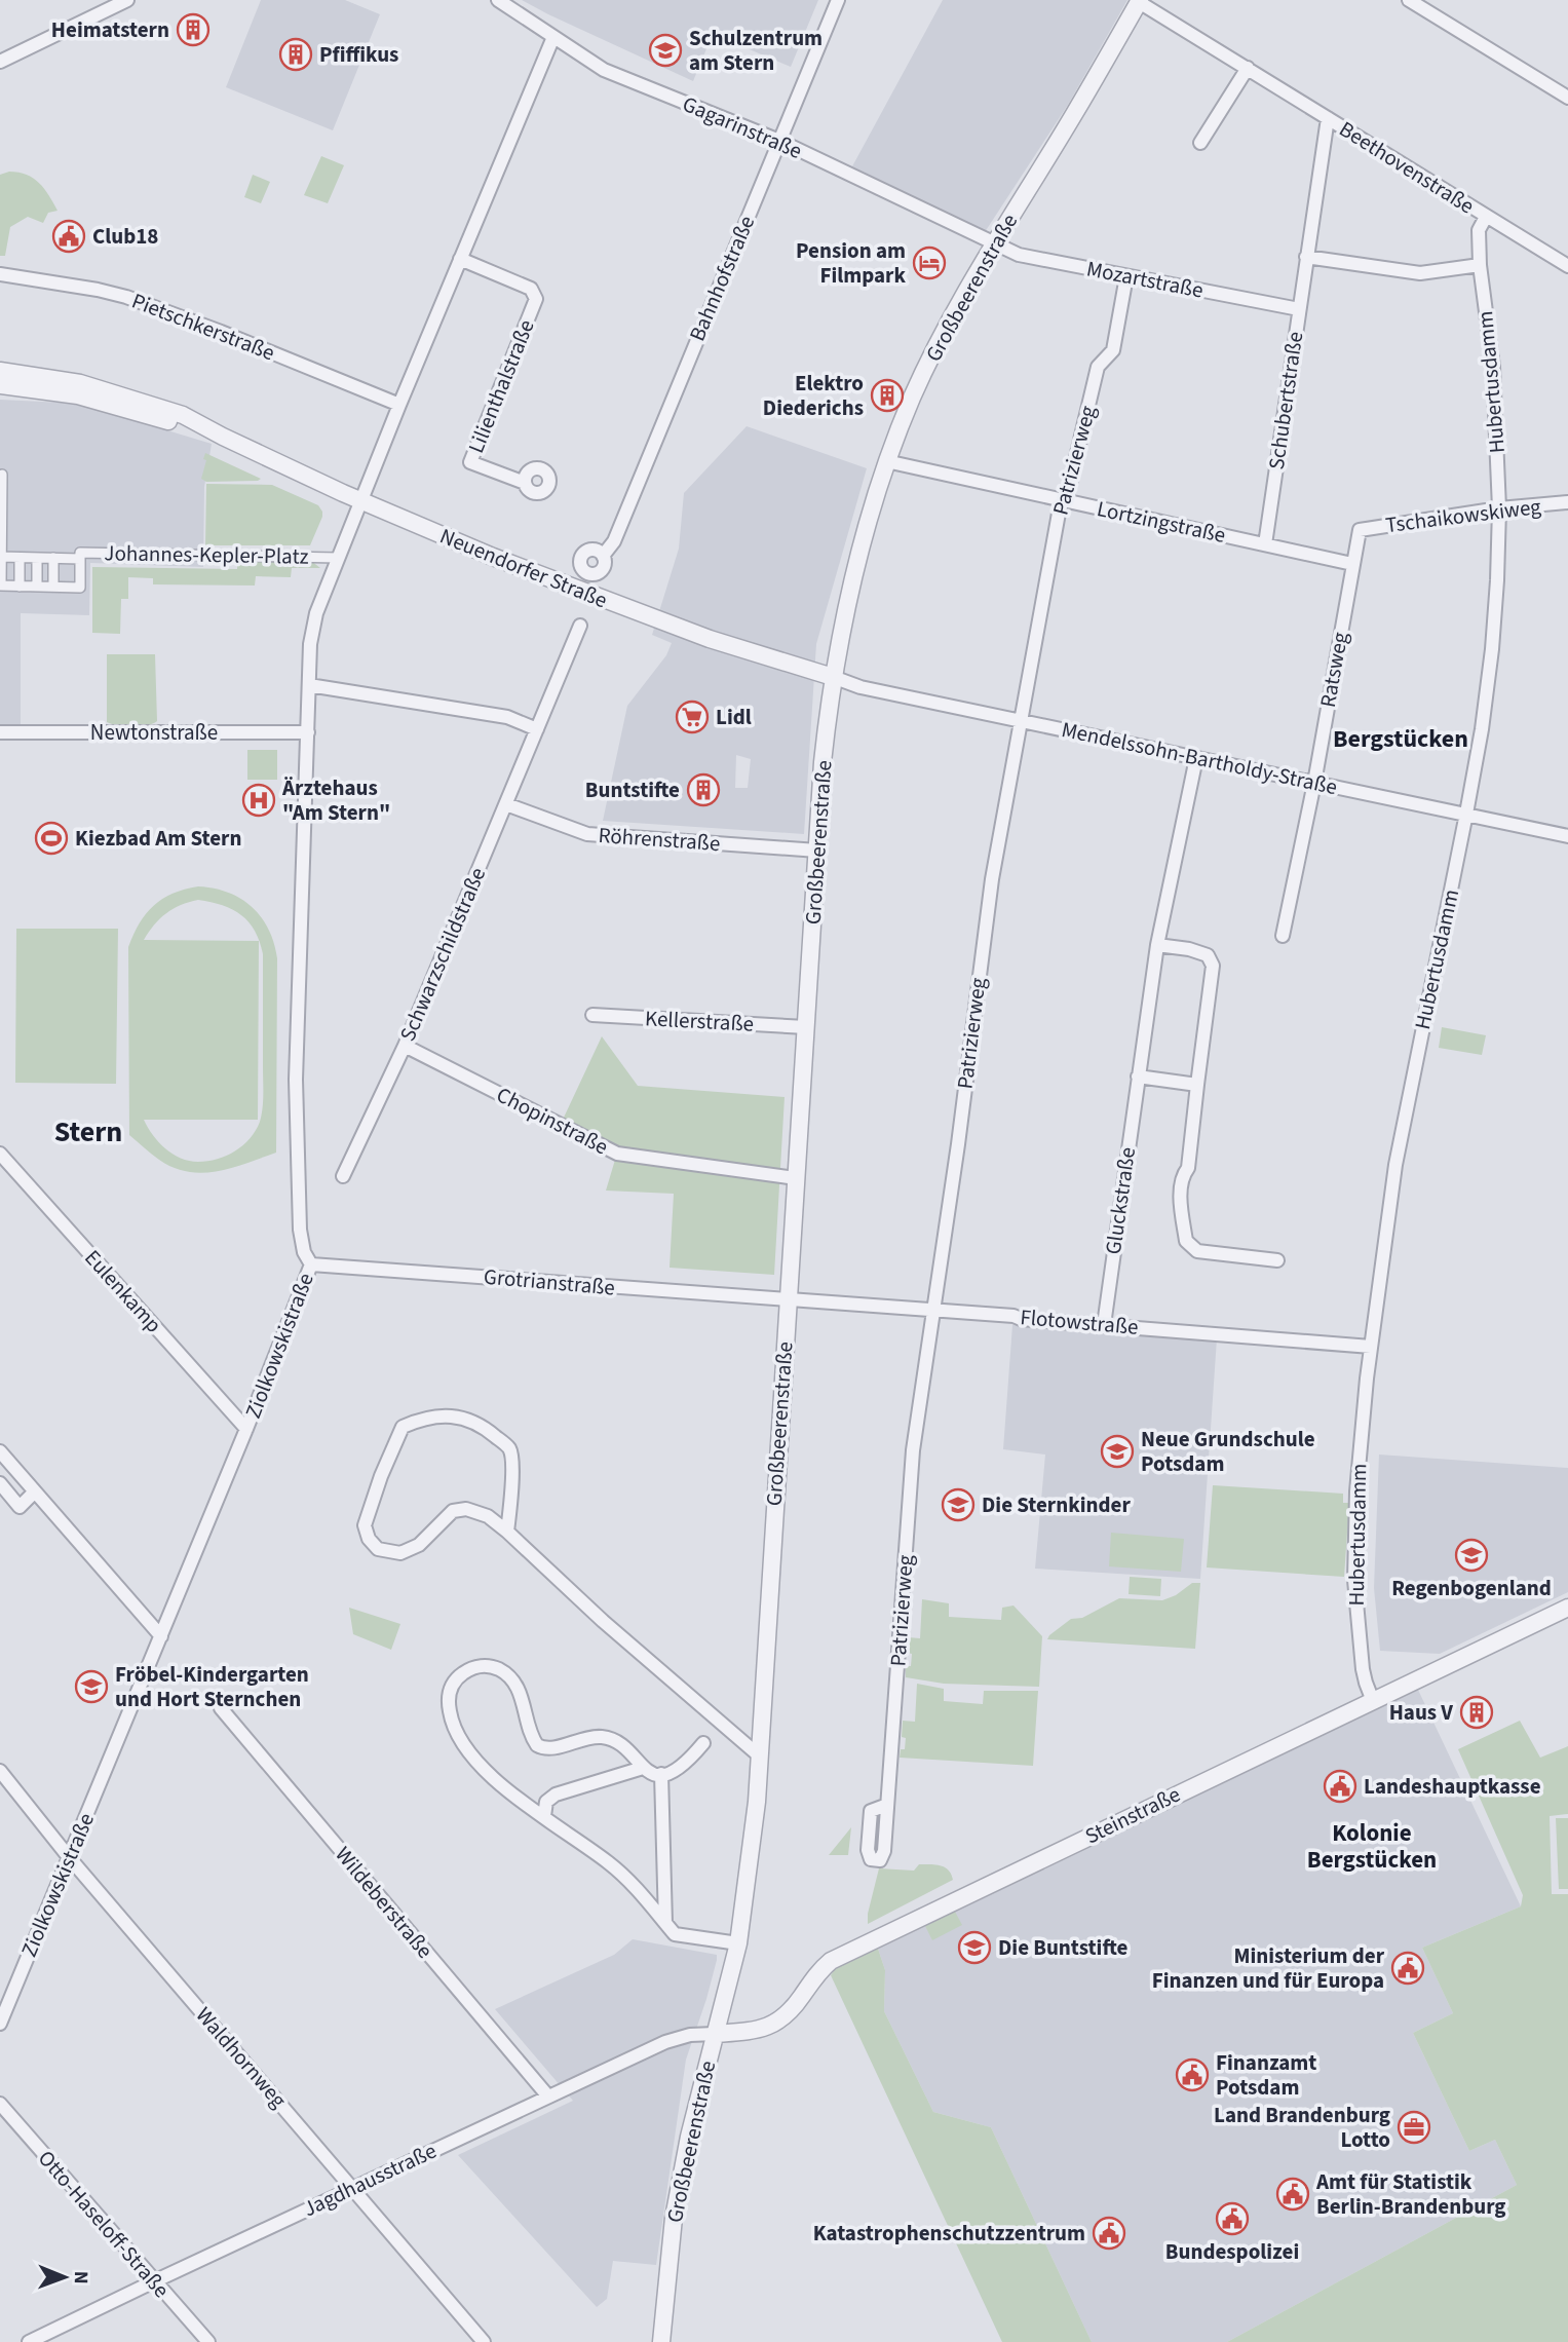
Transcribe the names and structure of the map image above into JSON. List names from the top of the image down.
{
  "streets": {
    "street": [
      "Gagarinstraße",
      "Beethovenstraße",
      "Bahnhofstraße",
      "Mozartstraße",
      "Großbeerenstraße",
      "Pietschkerstraße",
      "Hubertusdamm",
      "Lilienthalstraße",
      "Schubertstraße",
      "Patrizierweg",
      "Tschaikowskiweg",
      "Lortzingstraße",
      "Johannes-Kepler-Platz",
      "Neuendorfer Straße",
      "Ratsweg",
      "Newtonstraße",
      "Mendelssohn-Bartholdy-Straße",
      "Röhrenstraße",
      "Schwarzschildstraße",
      "Kellerstraße",
      "Chopinstraße",
      "Gluckstraße",
      "Grotrianstraße",
      "Eulenkamp",
      "Flotowstraße",
      "Ziolkowskistraße",
      "Steinstraße",
      "Wildeberstraße",
      "Waldhornweg",
      "Jagdhausstraße",
      "Otto-Haseloff-Straße"
    ]
  },
  "crossings": [
    ["Gagarinstraße", "Bahnhofstraße"],
    ["Gagarinstraße", "Mozartstraße"],
    ["Gagarinstraße", "Großbeerenstraße"],
    ["Beethovenstraße", "Großbeerenstraße"],
    ["Beethovenstraße", "Hubertusdamm"],
    ["Beethovenstraße", "Schubertstraße"],
    ["Mozartstraße", "Großbeerenstraße"],
    ["Mozartstraße", "Schubertstraße"],
    ["Mozartstraße", "Patrizierweg"],
    ["Großbeerenstraße", "Lortzingstraße"],
    ["Großbeerenstraße", "Neuendorfer Straße"],
    ["Großbeerenstraße", "Mendelssohn-Bartholdy-Straße"],
    ["Großbeerenstraße", "Röhrenstraße"],
    ["Großbeerenstraße", "Kellerstraße"],
    ["Großbeerenstraße", "Chopinstraße"],
    ["Großbeerenstraße", "Grotrianstraße"],
    ["Großbeerenstraße", "Flotowstraße"],
    ["Großbeerenstraße", "Steinstraße"],
    ["Großbeerenstraße", "Jagdhausstraße"],
    ["Hubertusdamm", "Tschaikowskiweg"],
    ["Hubertusdamm", "Mendelssohn-Bartholdy-Straße"],
    ["Hubertusdamm", "Flotowstraße"],
    ["Hubertusdamm", "Steinstraße"],
    ["Schubertstraße", "Lortzingstraße"],
    ["Patrizierweg", "Lortzingstraße"],
    ["Patrizierweg", "Mendelssohn-Bartholdy-Straße"],
    ["Patrizierweg", "Flotowstraße"],
    ["Tschaikowskiweg", "Ratsweg"],
    ["Lortzingstraße", "Ratsweg"],
    ["Johannes-Kepler-Platz", "Ziolkowskistraße"],
    ["Neuendorfer Straße", "Mendelssohn-Bartholdy-Straße"],
    ["Neuendorfer Straße", "Ziolkowskistraße"],
    ["Ratsweg", "Mendelssohn-Bartholdy-Straße"],
    ["Newtonstraße", "Ziolkowskistraße"],
    ["Mendelssohn-Bartholdy-Straße", "Gluckstraße"],
    ["Röhrenstraße", "Schwarzschildstraße"],
    ["Schwarzschildstraße", "Chopinstraße"],
    ["Gluckstraße", "Flotowstraße"],
    ["Grotrianstraße", "Flotowstraße"],
    ["Grotrianstraße", "Ziolkowskistraße"],
    ["Eulenkamp", "Ziolkowskistraße"],
    ["Ziolkowskistraße", "Waldhornweg"],
    ["Steinstraße", "Jagdhausstraße"],
    ["Wildeberstraße", "Jagdhausstraße"],
    ["Waldhornweg", "Jagdhausstraße"],
    ["Jagdhausstraße", "Otto-Haseloff-Straße"]
  ],
  "districts": ["Bergstücken", "Stern", "Kolonie Bergstücken"],
  "places": {
    "building": [
      "Heimatstern",
      "Pfiffikus",
      "Elektro Diederichs",
      "Buntstifte",
      "Haus V"
    ],
    "school or university": [
      "Schulzentrum am Stern",
      "Neue Grundschule Potsdam",
      "Die Sternkinder",
      "Regenbogenland",
      "Fröbel-Kindergarten und Hort Sternchen",
      "Die Buntstifte"
    ],
    "public building": [
      "Club18",
      "Landeshauptkasse",
      "Ministerium der Finanzen und für Europa",
      "Finanzamt Potsdam",
      "Amt für Statistik Berlin-Brandenburg",
      "Bundespolizei",
      "Katastrophenschutzzentrum"
    ],
    "hotel": ["Pension am Filmpark"],
    "supermarket": ["Lidl"],
    "hospital": ["Ärztehaus \"Am Stern\""],
    "sports": ["Kiezbad Am Stern"],
    "office": ["Land Brandenburg Lotto"]
  },
  "north": "right"
}
